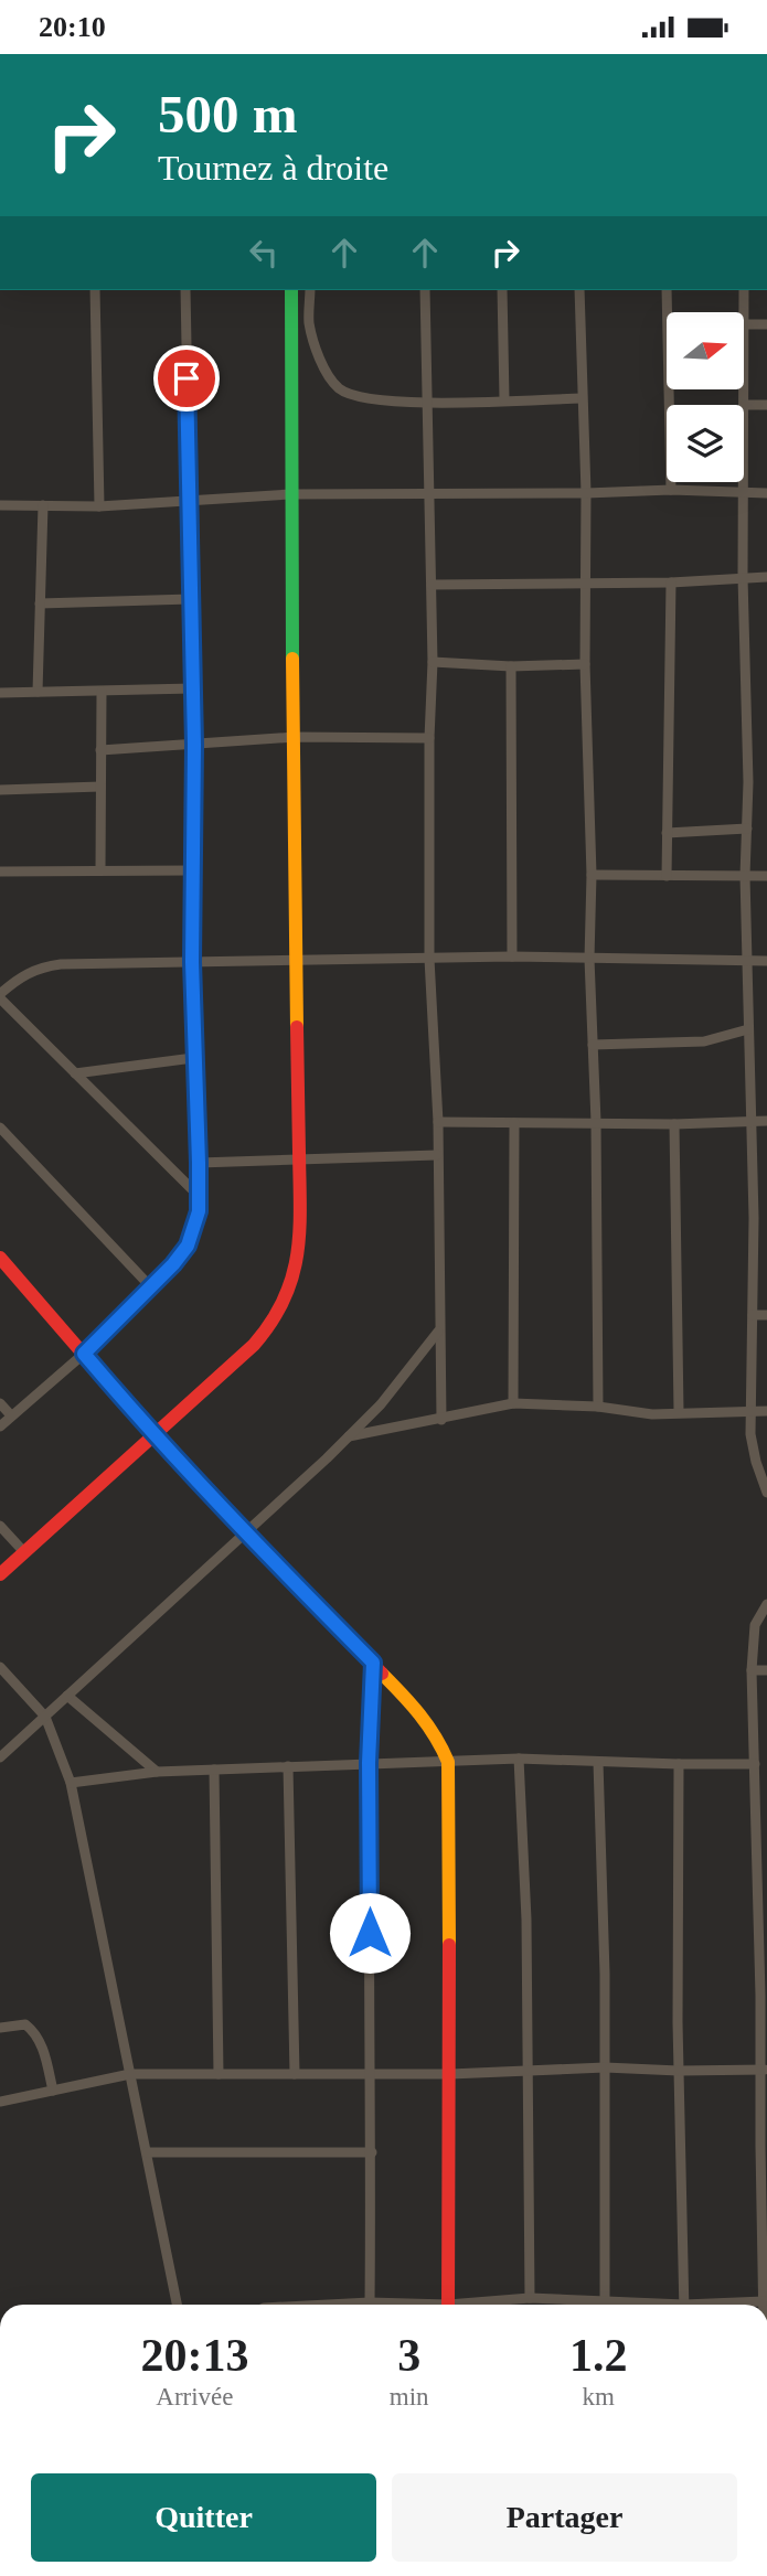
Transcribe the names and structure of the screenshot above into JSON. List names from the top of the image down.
{
  "north": "right",
  "page": {
    "status": "20:10",
    "turn": ["500 m", "Tournez à droite"],
    "eta": [
      "20:13",
      "Arrivée",
      "3",
      "min",
      "1.2",
      "km"
    ],
    "buttons": ["Quitter", "Partager"]
  }
}
